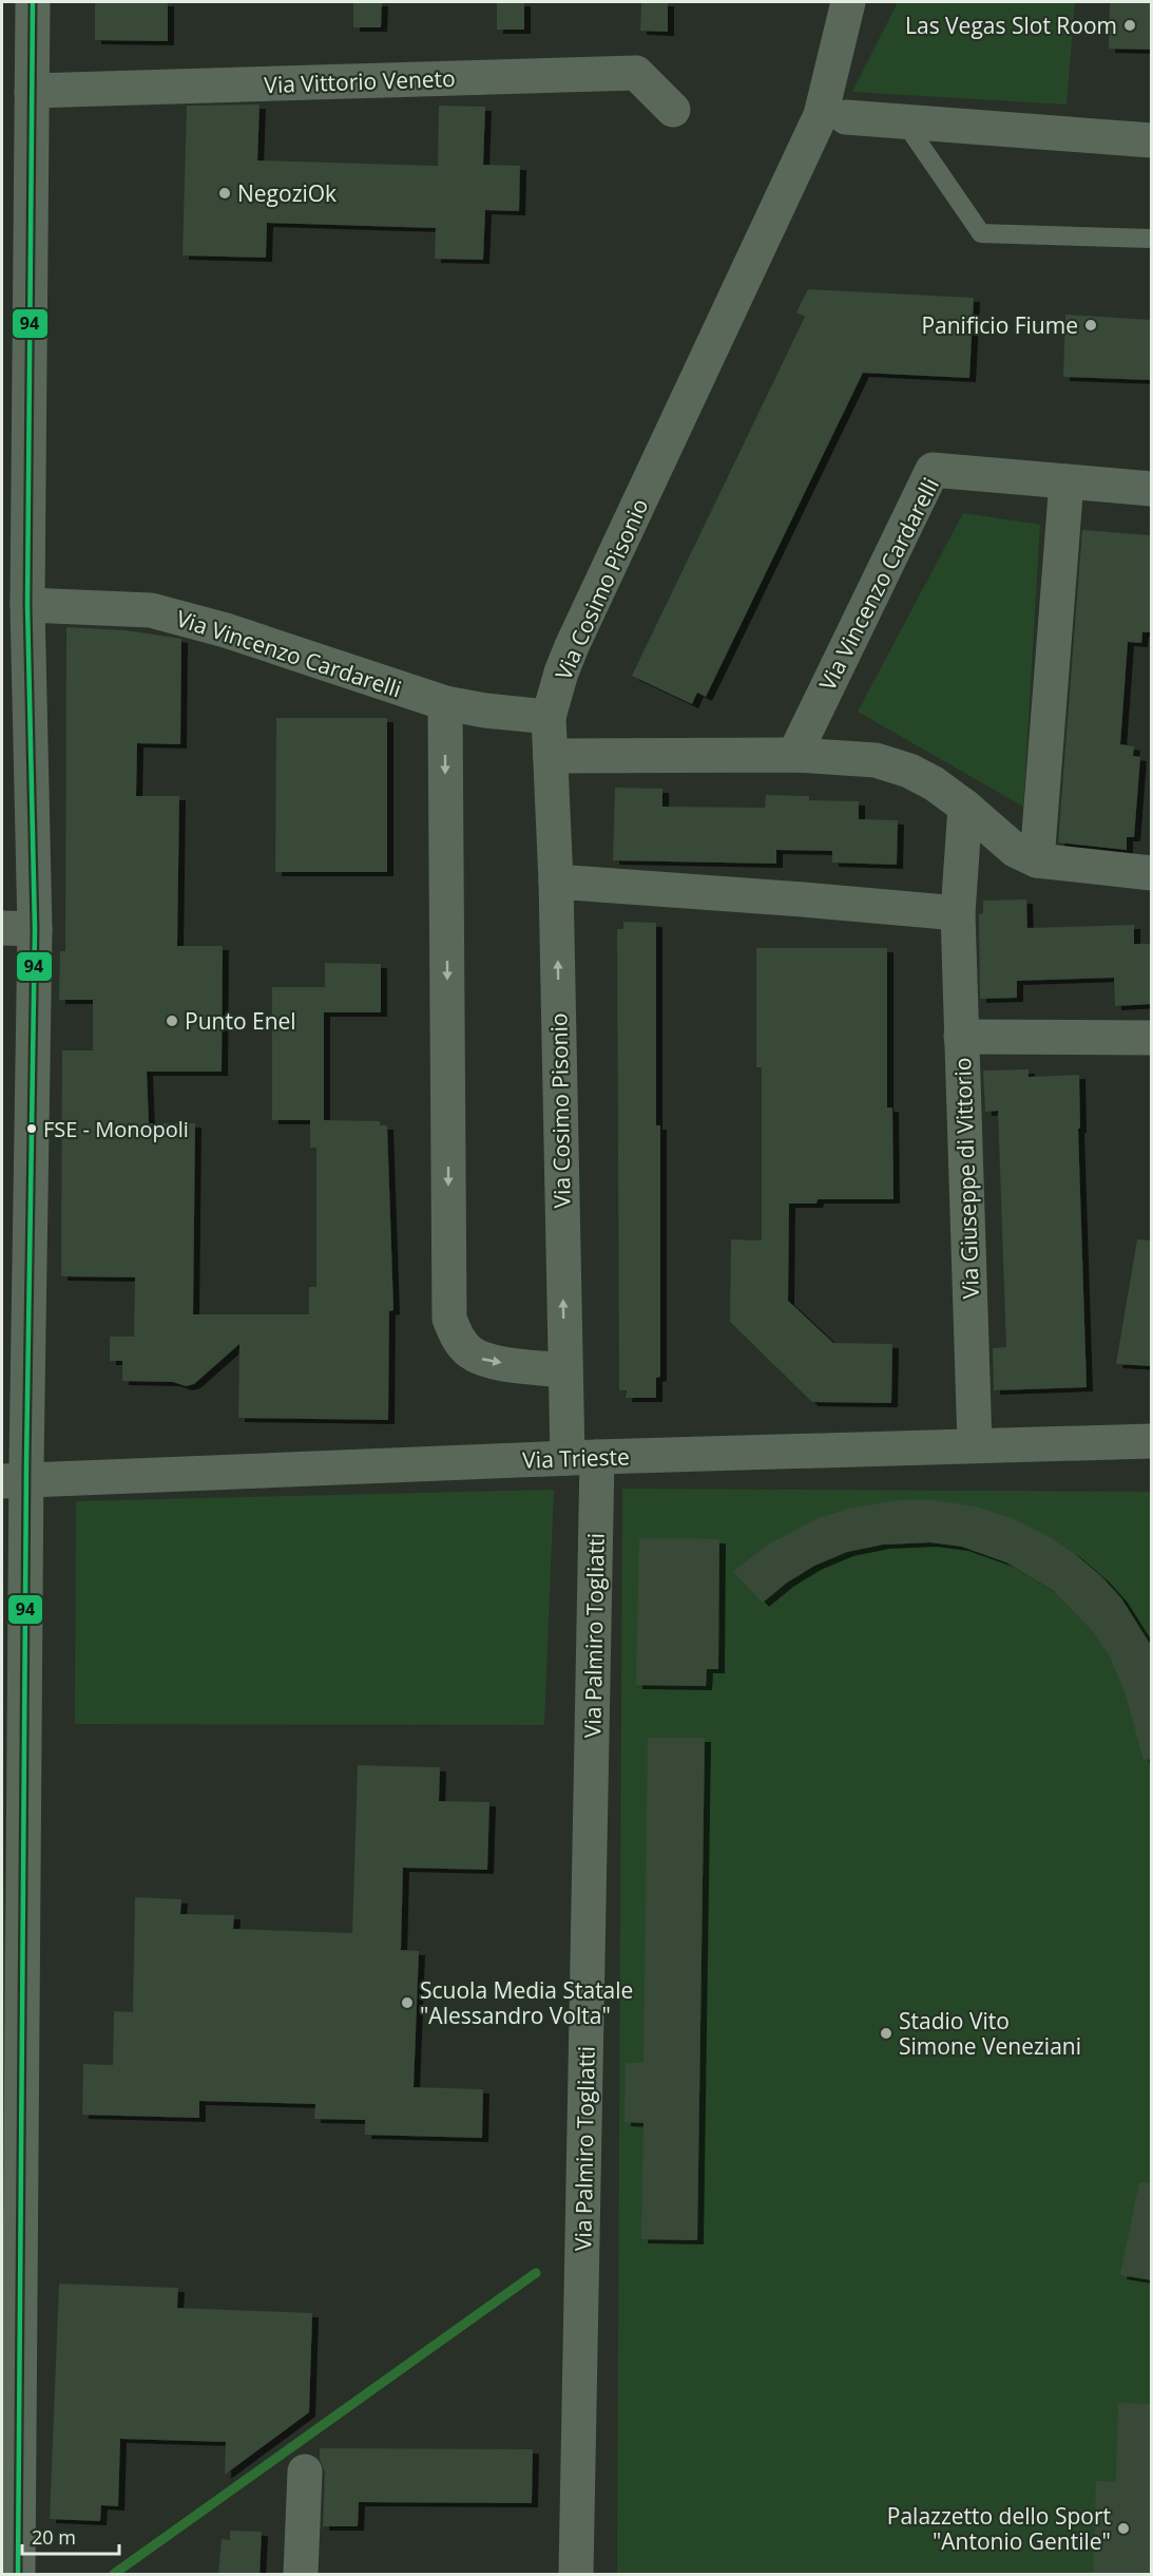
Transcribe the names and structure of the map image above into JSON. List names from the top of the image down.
{
  "streets": {
    "street": [
      "Via Vittorio Veneto",
      "Via Vincenzo Cardarelli",
      "Via Cosimo Pisonio",
      "Via Giuseppe di Vittorio",
      "Via Trieste",
      "Via Palmiro Togliatti"
    ]
  },
  "crossings": [
    ["Via Vincenzo Cardarelli", "Via Cosimo Pisonio"],
    ["Via Cosimo Pisonio", "Via Trieste"],
    ["Via Cosimo Pisonio", "Via Palmiro Togliatti"],
    ["Via Giuseppe di Vittorio", "Via Trieste"],
    ["Via Trieste", "Via Palmiro Togliatti"]
  ],
  "places": [
    "Las Vegas Slot Room",
    "NegoziOk",
    "Panificio Fiume",
    "Punto Enel",
    "FSE - Monopoli",
    "Scuola Media Statale \"Alessandro Volta\"",
    "Stadio Vito Simone Veneziani",
    "Palazzetto dello Sport \"Antonio Gentile\""
  ],
  "lines": ["transit line 94"],
  "scale_bar": "20 m"
}
